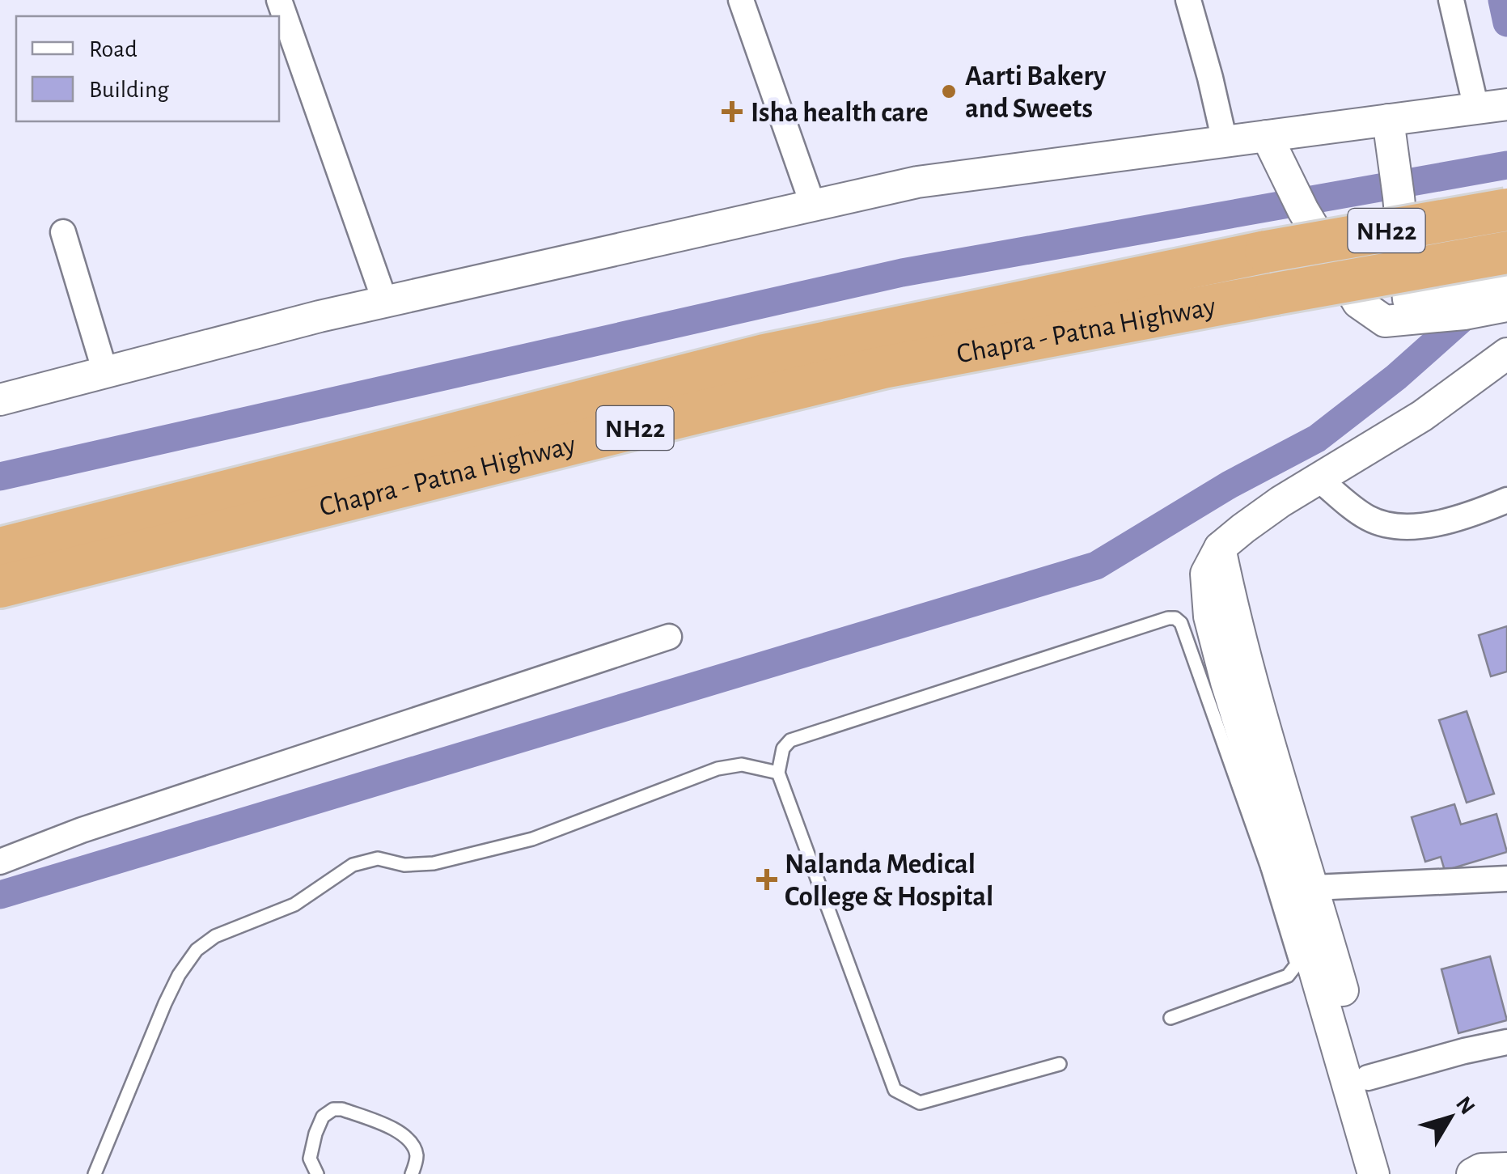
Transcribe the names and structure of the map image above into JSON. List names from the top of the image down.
{
  "streets": {
    "highway": ["NH22", "Chapra - Patna Highway"]
  },
  "crossings": [
    ["NH22", "Chapra - Patna Highway"]
  ],
  "places": {
    "other": ["Aarti Bakery and Sweets"],
    "health": ["Isha health care", "Nalanda Medical College & Hospital"]
  },
  "legend": ["Road", "Building"],
  "north": "top right"
}
